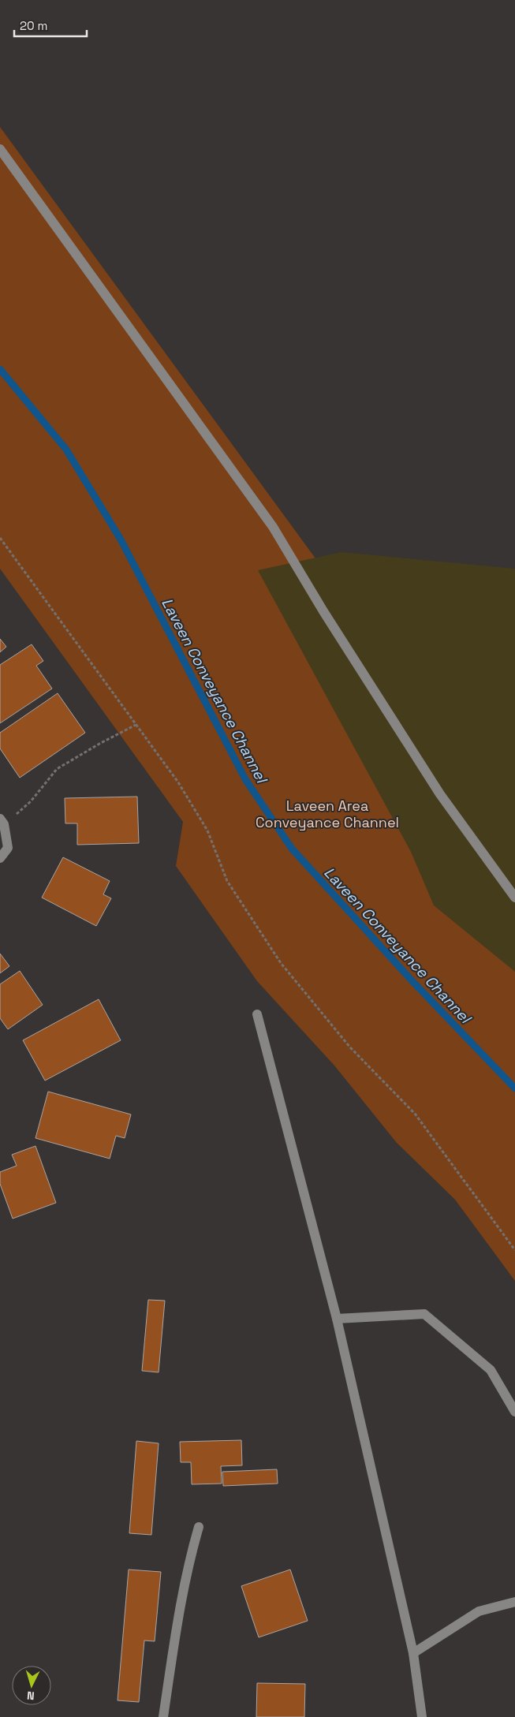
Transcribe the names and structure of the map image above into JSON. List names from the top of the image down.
{
  "water": ["Laveen Conveyance Channel"],
  "parks": ["Laveen Area Conveyance Channel"],
  "scale_bar": "20 m",
  "north": "bottom"
}
